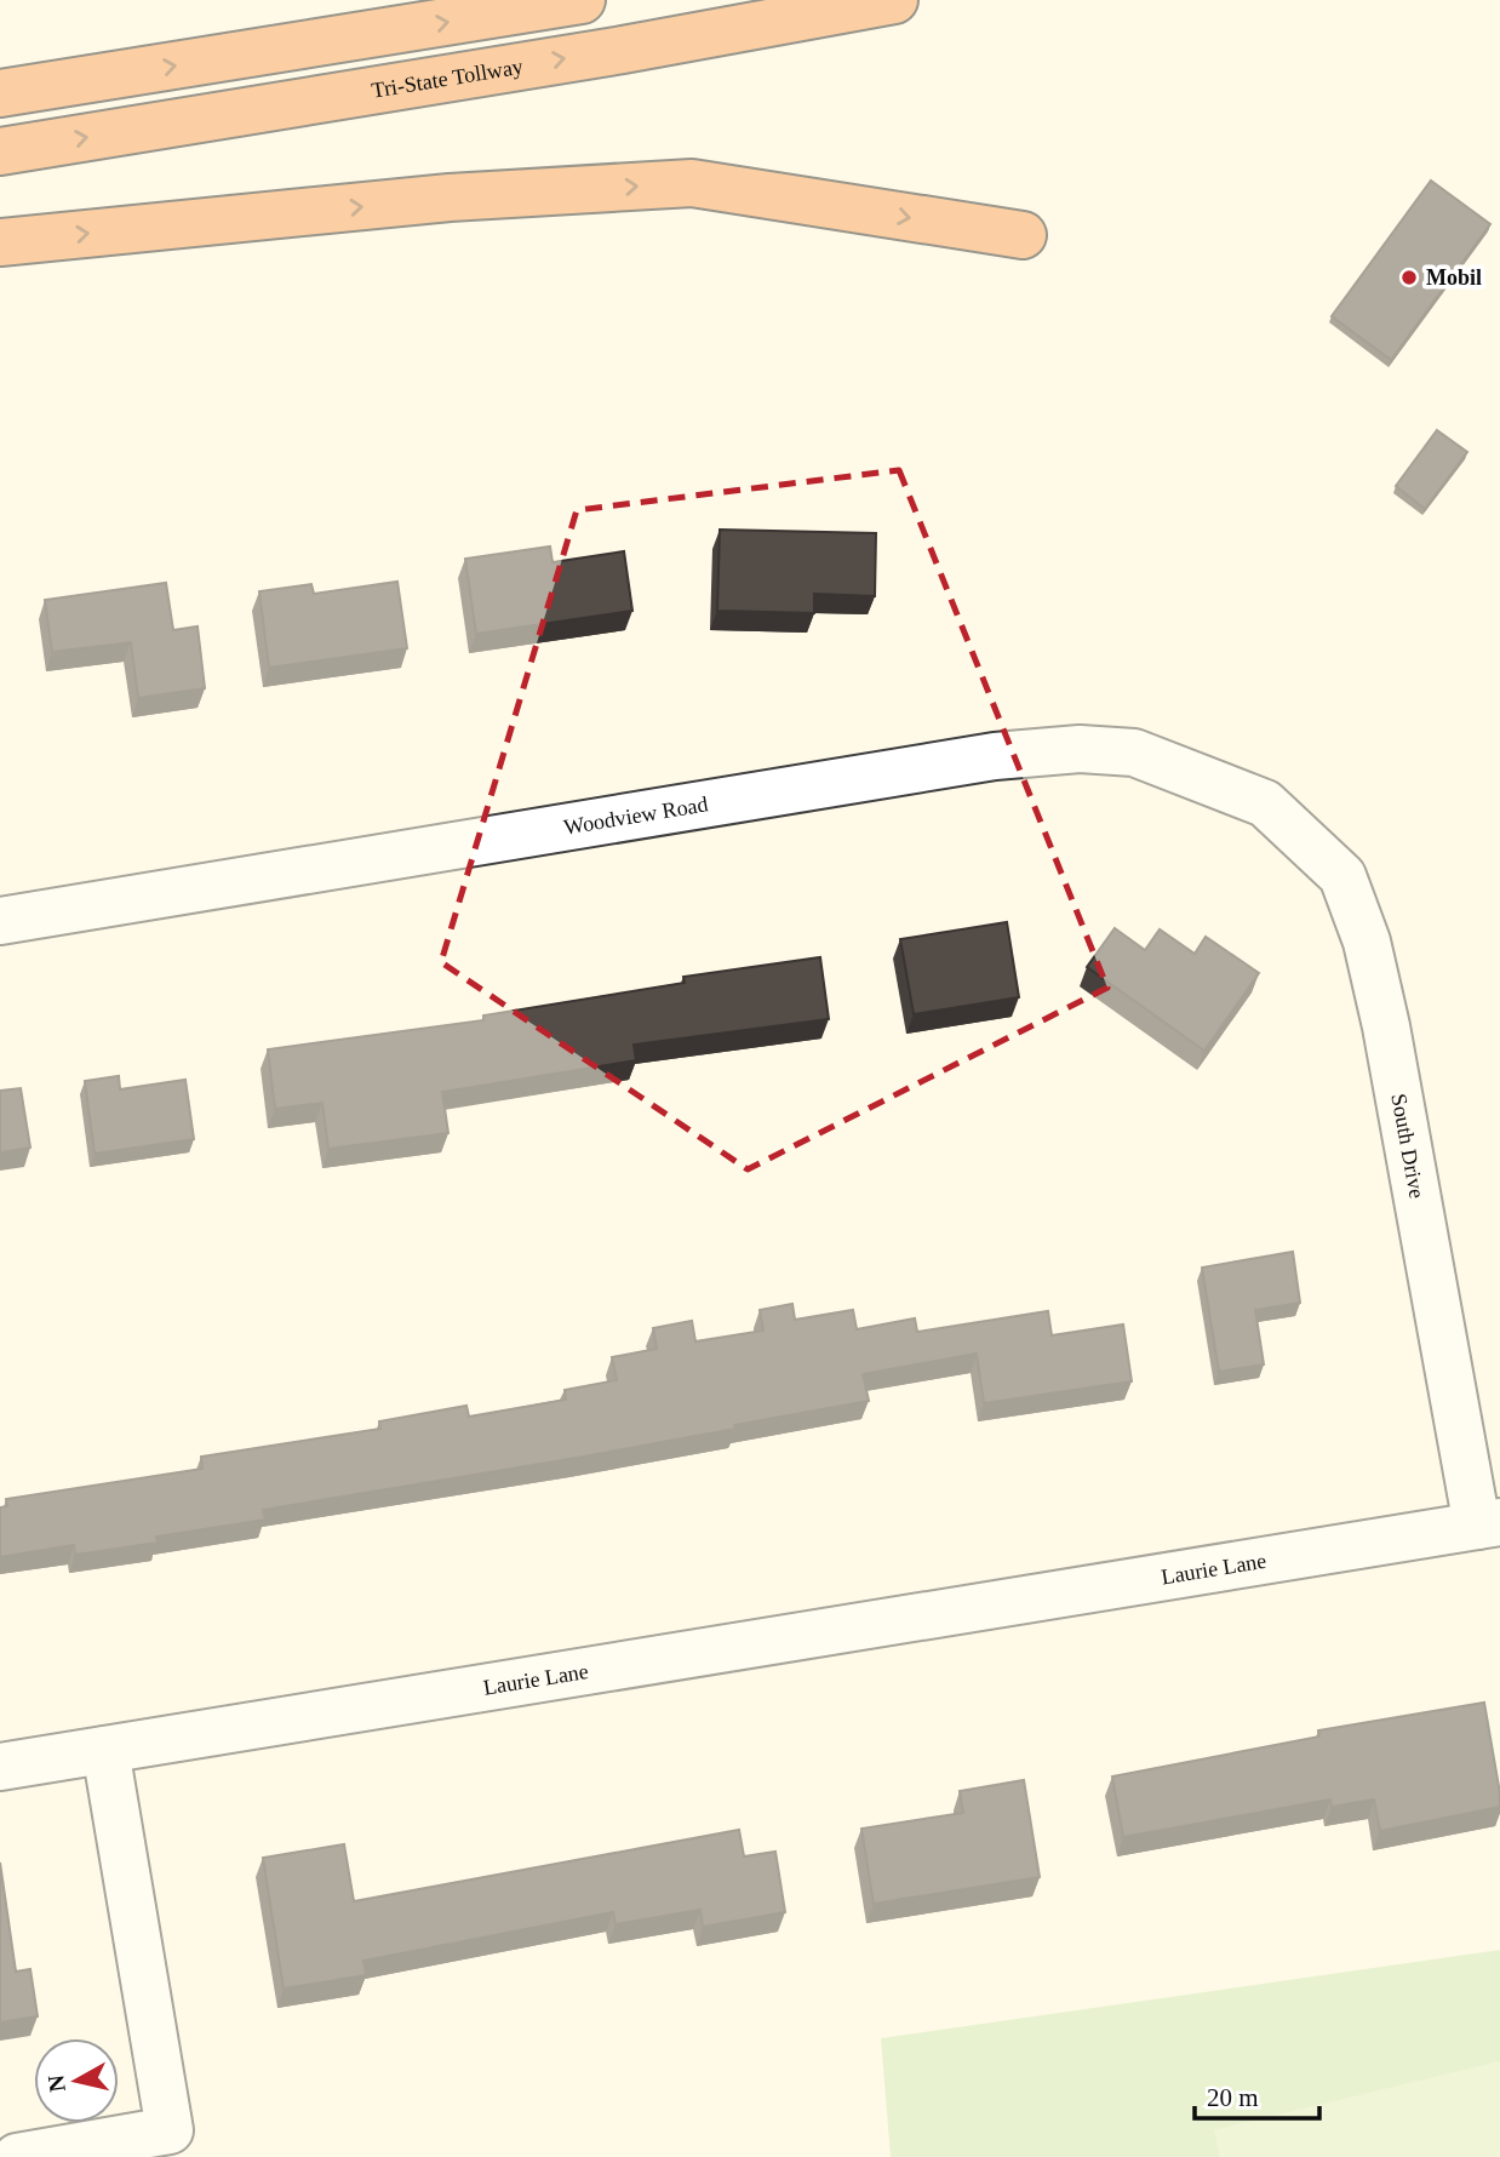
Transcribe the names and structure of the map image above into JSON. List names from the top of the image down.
{
  "streets": {
    "highway": ["Tri-State Tollway"],
    "street": ["Woodview Road", "South Drive", "Laurie Lane"]
  },
  "crossings": [
    ["Woodview Road", "South Drive"],
    ["South Drive", "Laurie Lane"]
  ],
  "places": ["Mobil"],
  "scale_bar": "20 m",
  "north": "left"
}
